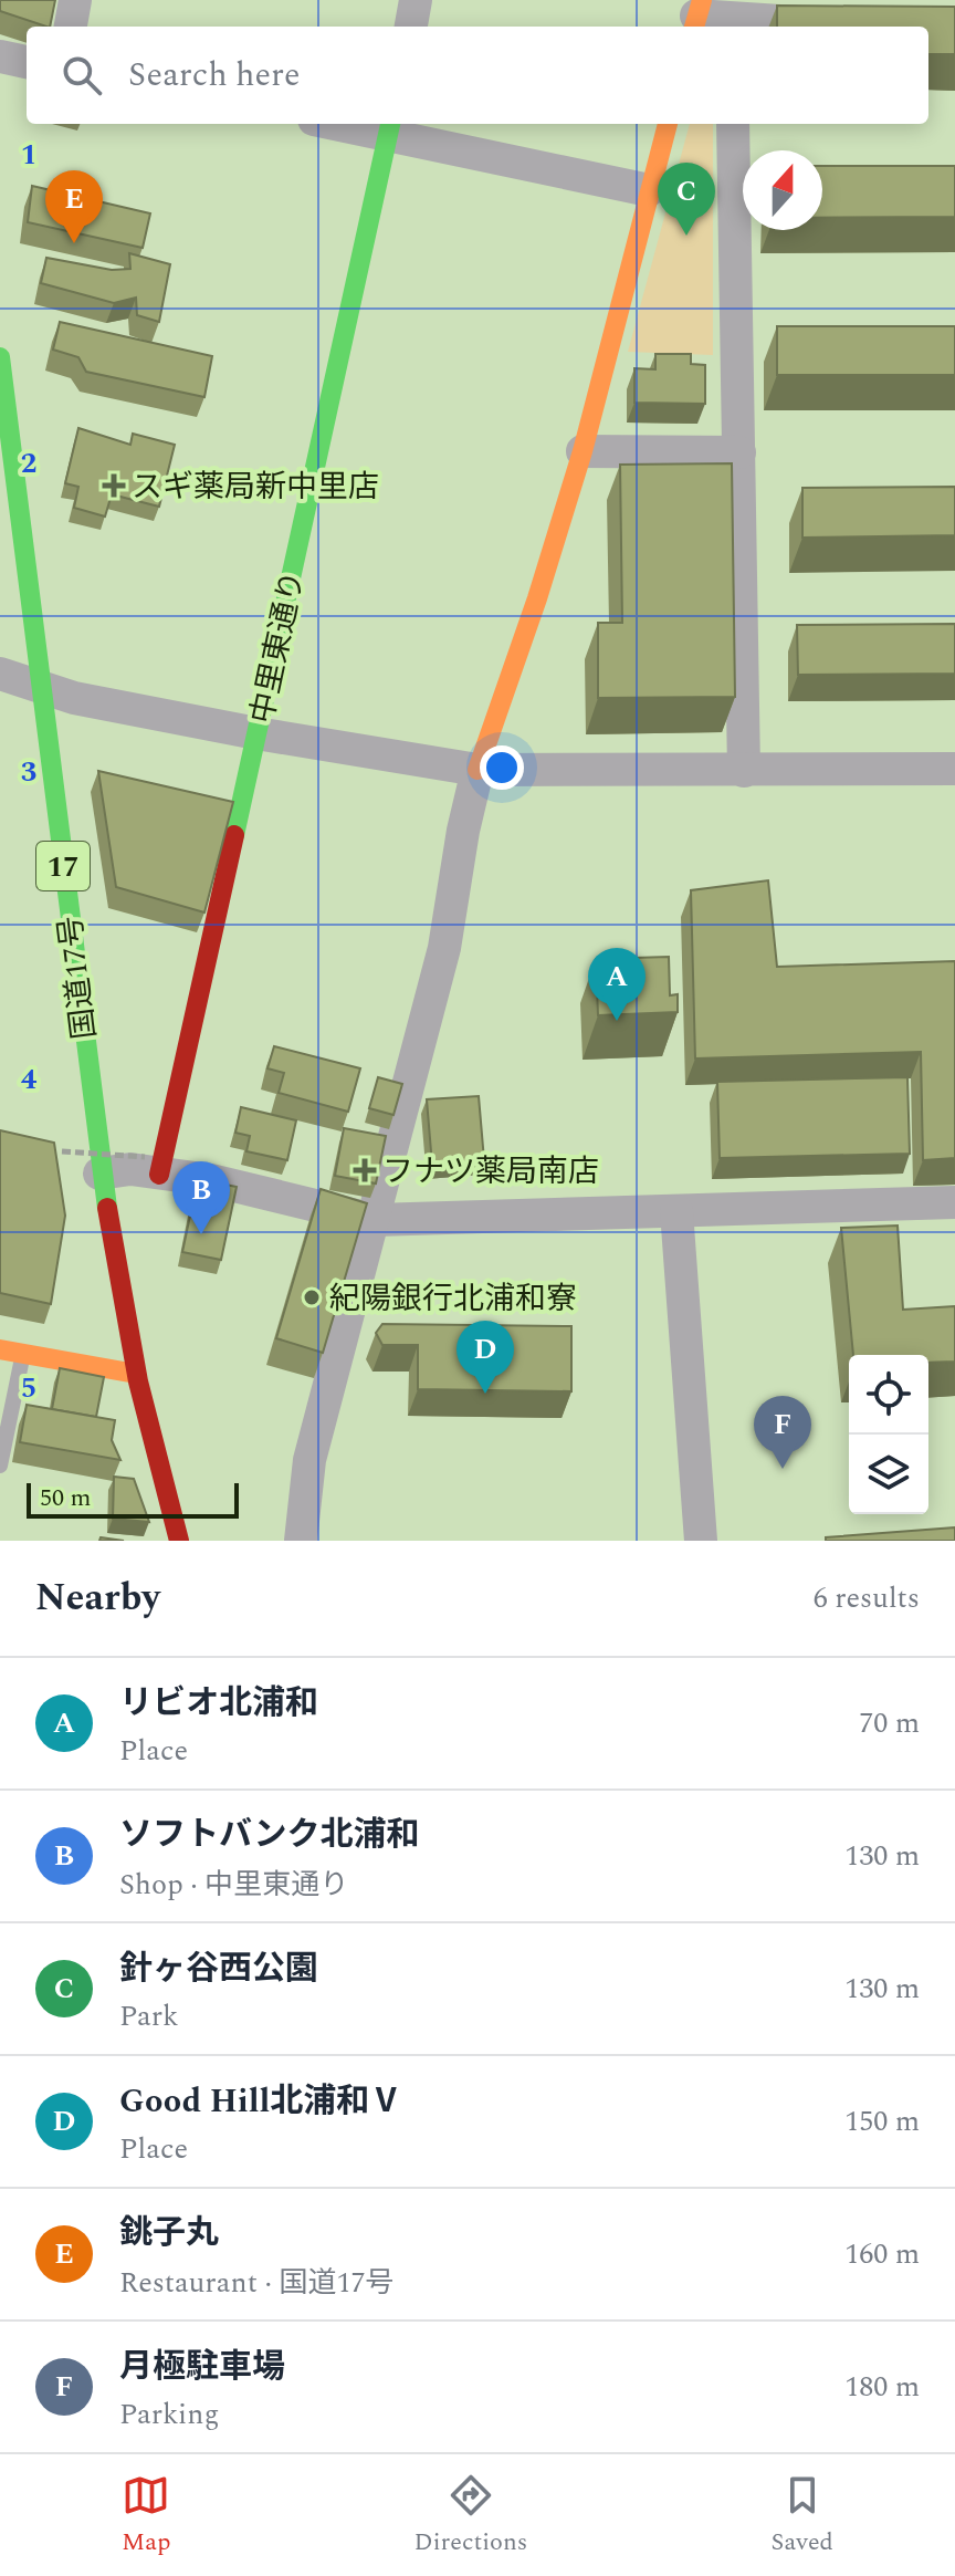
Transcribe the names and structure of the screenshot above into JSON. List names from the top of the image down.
{
  "streets": {
    "main road": ["中里東通り", "17", "国道17号"]
  },
  "places": {
    "health": ["スギ薬局新中里店", "フナツ薬局南店"],
    "other": ["紀陽銀行北浦和寮"]
  },
  "scale_bar": "50 m",
  "north": "top",
  "page": {
    "search": "Search here",
    "pins": [
      "C",
      "E",
      "A",
      "B",
      "D",
      "F"
    ],
    "scale": "50 m",
    "heading": ["Nearby", "6 results"],
    "list": [
      {
        "mark": "A",
        "name": "リビオ北浦和",
        "note": "Place",
        "value": "70 m"
      },
      {
        "mark": "B",
        "name": "ソフトバンク北浦和",
        "note": "Shop · 中里東通り",
        "value": "130 m"
      },
      {
        "mark": "C",
        "name": "針ヶ谷西公園",
        "note": "Park",
        "value": "130 m"
      },
      {
        "mark": "D",
        "name": "Good Hill北浦和Ⅴ",
        "note": "Place",
        "value": "150 m"
      },
      {
        "mark": "E",
        "name": "銚子丸",
        "note": "Restaurant · 国道17号",
        "value": "160 m"
      },
      {
        "mark": "F",
        "name": "月極駐車場",
        "note": "Parking",
        "value": "180 m"
      }
    ],
    "nav": ["Map", "Directions", "Saved"]
  },
  "grid": {
    "rows": [
      "1",
      "2",
      "3",
      "4",
      "5"
    ]
  }
}
